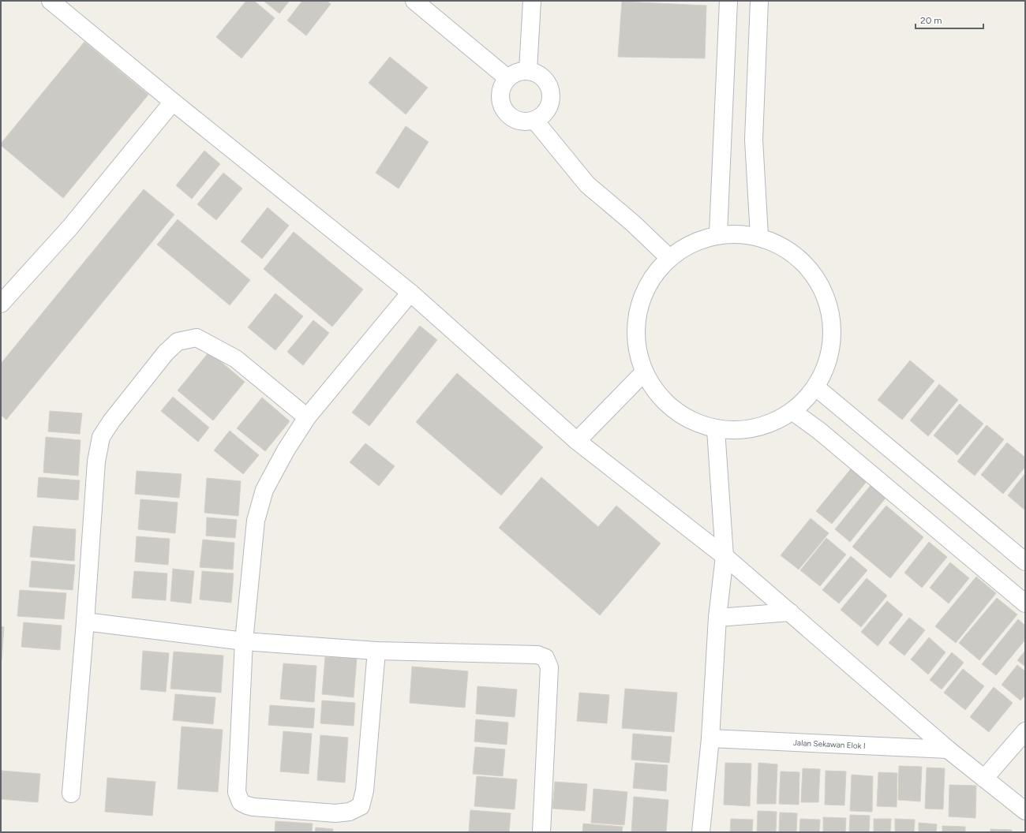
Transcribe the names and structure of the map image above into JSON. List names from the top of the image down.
{
  "streets": {
    "street": ["Jalan Sekawan Elok I"]
  },
  "scale_bar": "20 m"
}
